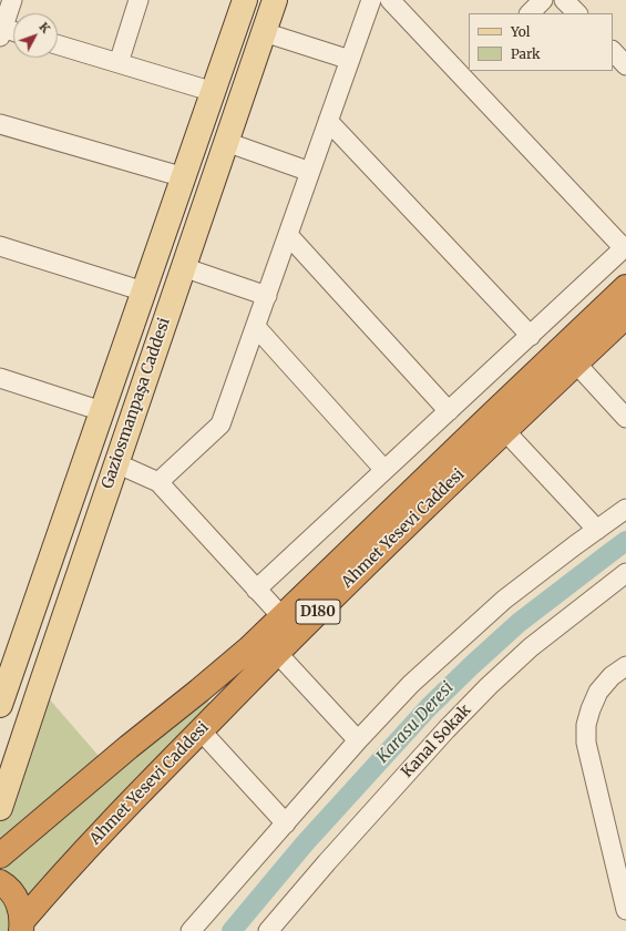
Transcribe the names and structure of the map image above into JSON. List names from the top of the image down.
{
  "streets": {
    "highway": ["Ahmet Yesevi Caddesi", "D180"],
    "main road": ["Gaziosmanpaşa Caddesi"],
    "street": ["Kanal Sokak"]
  },
  "water": ["Karasu Deresi"],
  "legend": ["Yol", "Park"],
  "north": "top right"
}
